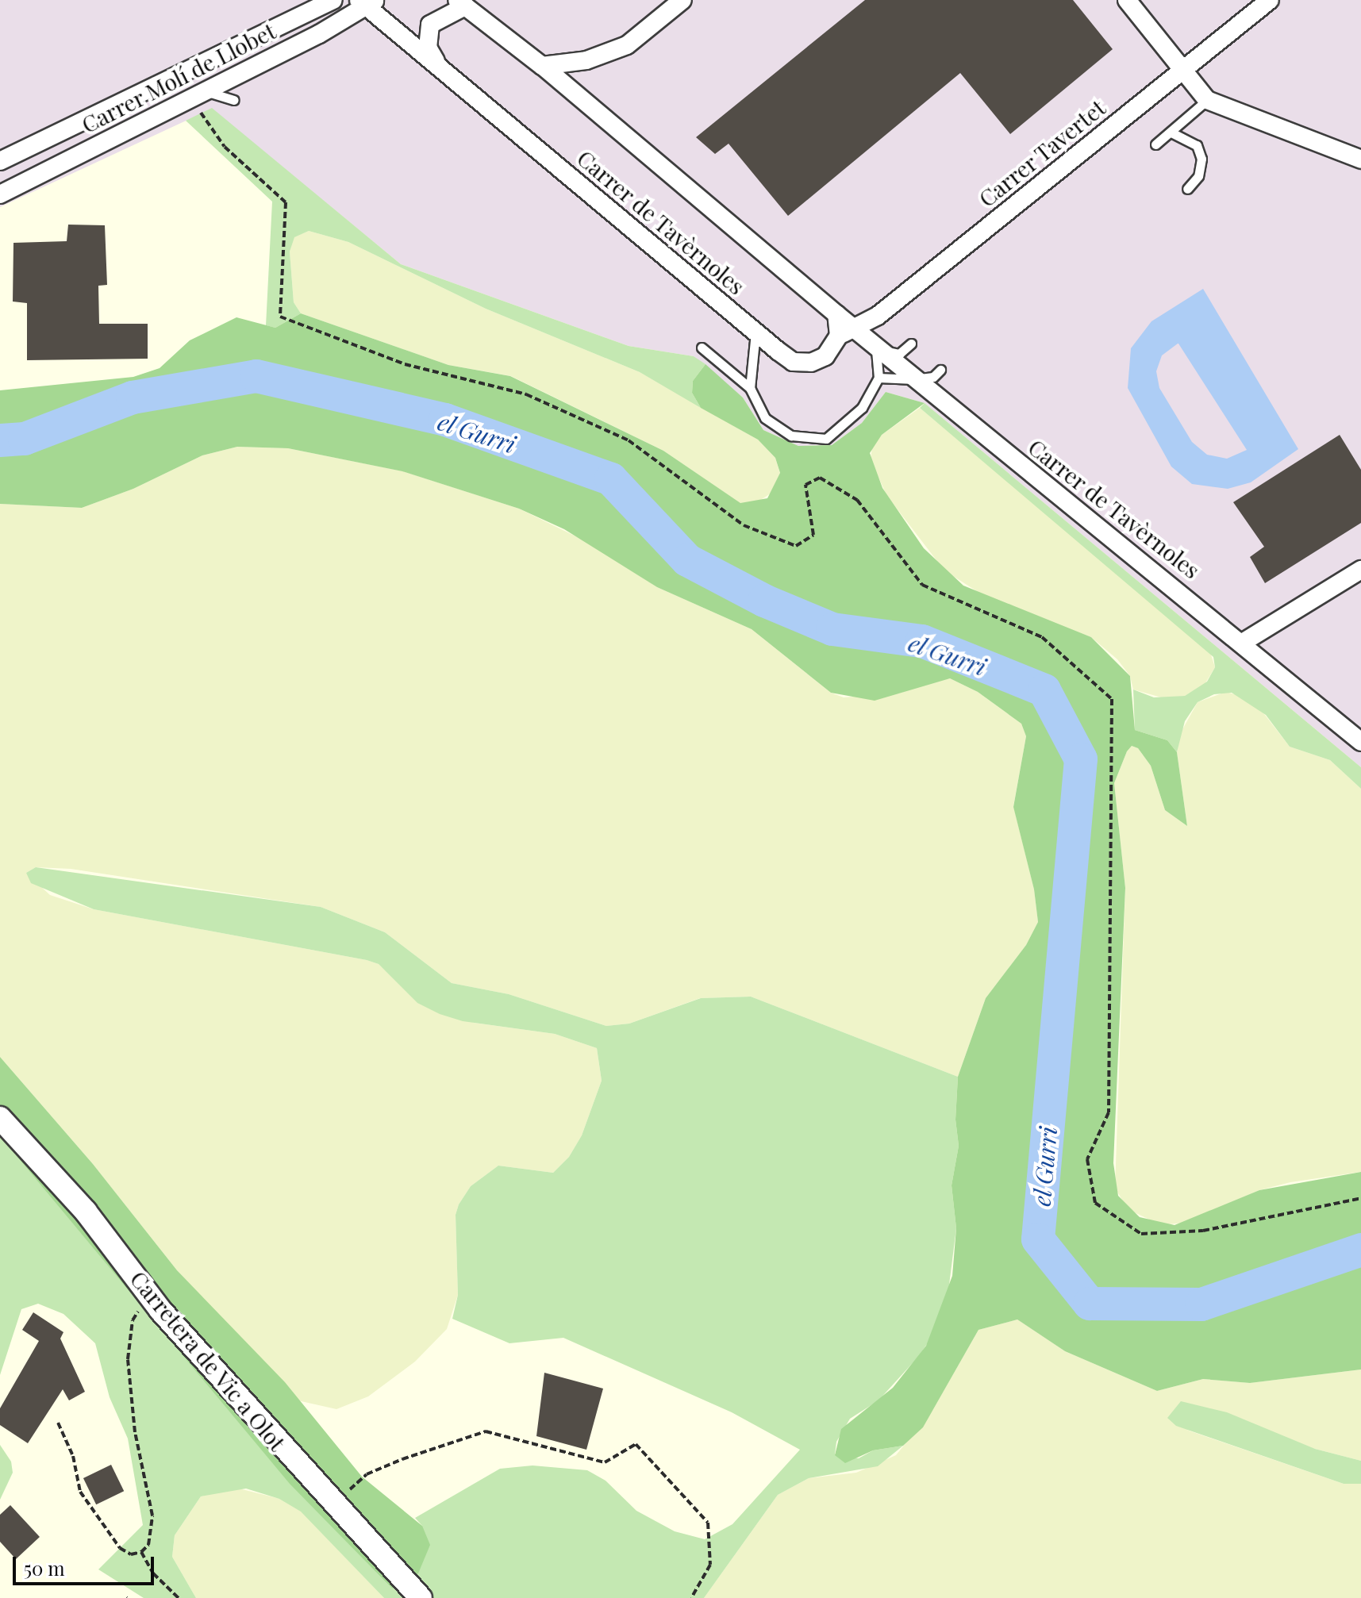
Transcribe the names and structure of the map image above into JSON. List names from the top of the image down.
{
  "streets": {
    "street": [
      "Carrer Molí de Llobet",
      "Carrer Tavertet",
      "Carrer de Tavèrnoles",
      "Carretera de Vic a Olot"
    ]
  },
  "crossings": [
    ["Carrer Molí de Llobet", "Carrer de Tavèrnoles"],
    ["Carrer Tavertet", "Carrer de Tavèrnoles"]
  ],
  "water": ["el Gurri"],
  "scale_bar": "50 m"
}
